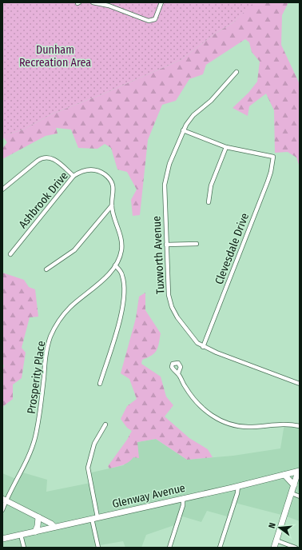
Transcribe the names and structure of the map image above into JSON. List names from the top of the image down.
{
  "streets": {
    "main road": ["Glenway Avenue"],
    "street": [
      "Ashbrook Drive",
      "Clevesdale Drive",
      "Tuxworth Avenue",
      "Prosperity Place"
    ]
  },
  "crossings": [
    ["Ashbrook Drive", "Prosperity Place"],
    ["Clevesdale Drive", "Tuxworth Avenue"]
  ],
  "parks": ["Dunham Recreation Area"],
  "north": "left"
}
